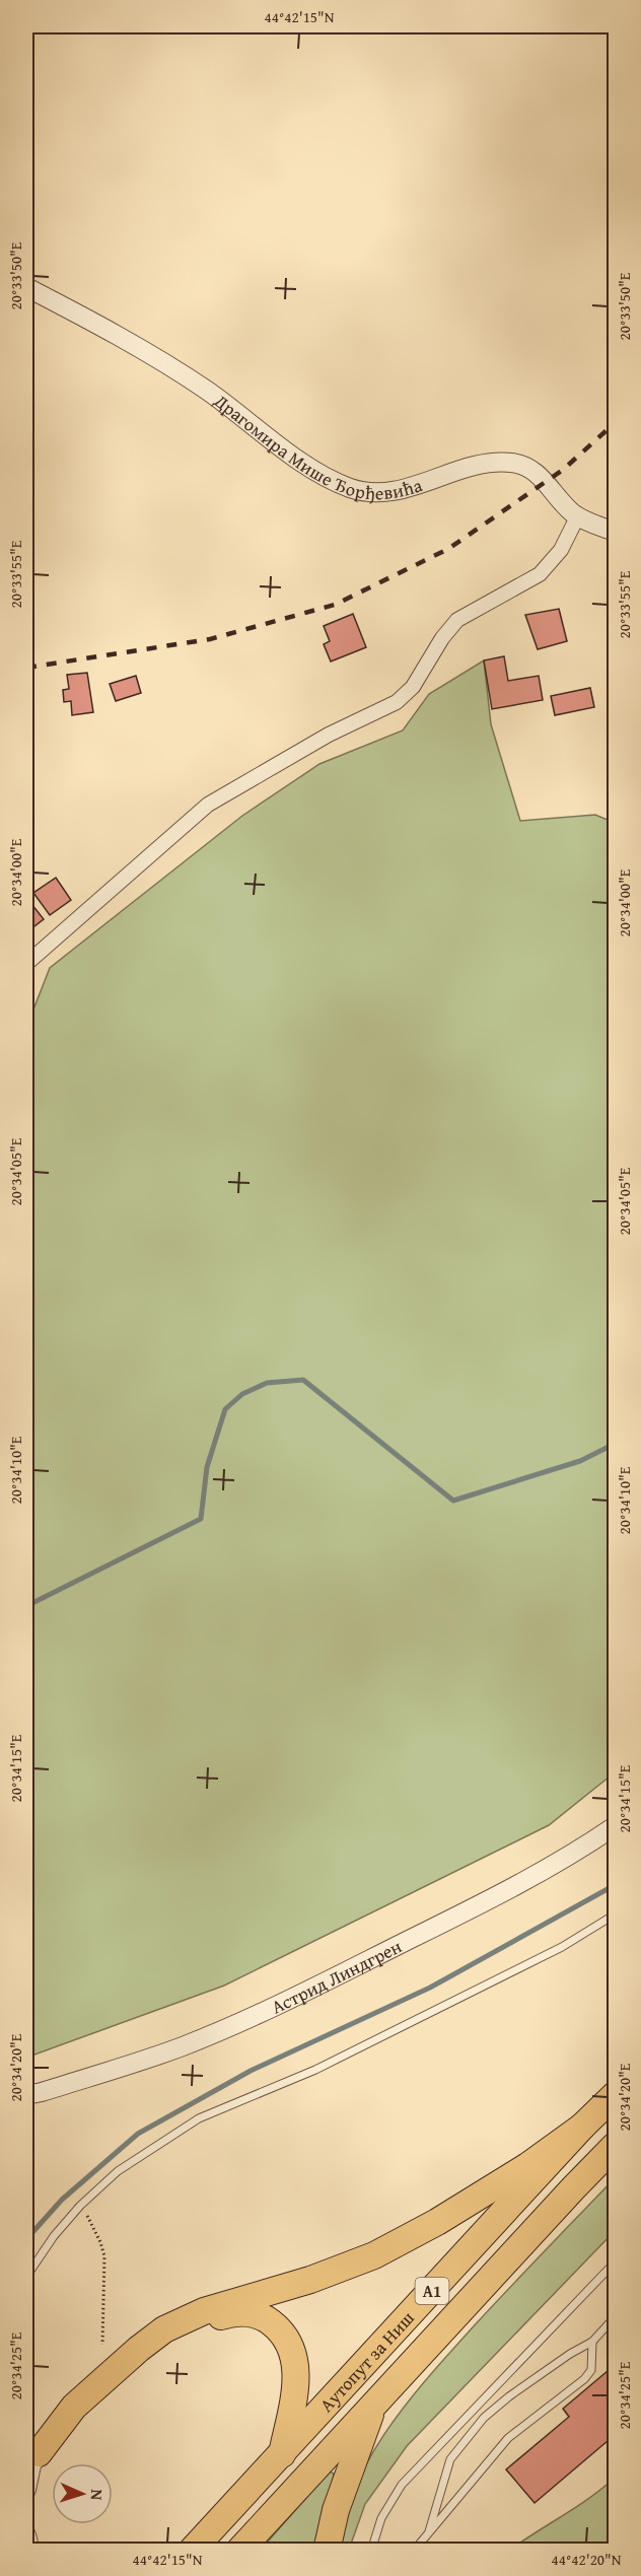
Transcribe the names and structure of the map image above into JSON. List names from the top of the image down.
{
  "streets": {
    "highway": ["A1", "Аутопут за Ниш"],
    "street": ["Драгомира Мише Ђорђевића", "Астрид Линдгрен"]
  },
  "north": "right",
  "coordinates": [
    "44°42'15\"N",
    "20°33'50\"E",
    "20°33'55\"E",
    "20°34'00\"E",
    "20°34'05\"E",
    "20°34'10\"E",
    "20°34'15\"E",
    "20°34'20\"E",
    "20°34'25\"E",
    "44°42'20\"N"
  ]
}
